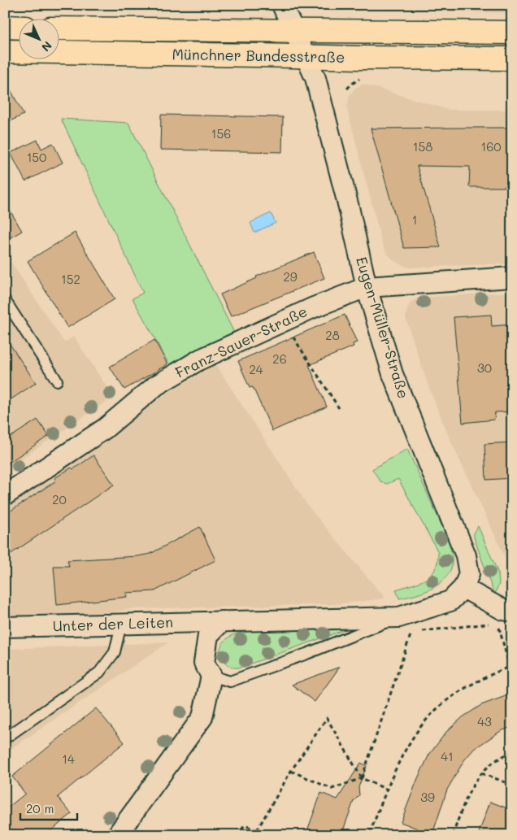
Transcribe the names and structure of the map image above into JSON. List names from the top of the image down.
{
  "streets": {
    "main road": ["Münchner Bundesstraße"],
    "street": ["Eugen-Müller-Straße", "Franz-Sauer-Straße", "Unter der Leiten"]
  },
  "crossings": [
    ["Münchner Bundesstraße", "Eugen-Müller-Straße"],
    ["Eugen-Müller-Straße", "Franz-Sauer-Straße"]
  ],
  "house_numbers": [
    "156",
    "158",
    "160",
    "150",
    "1",
    "29",
    "152",
    "28",
    "26",
    "30",
    "24",
    "20",
    "43",
    "41",
    "14",
    "39"
  ],
  "scale_bar": "20 m",
  "north": "bottom right"
}
